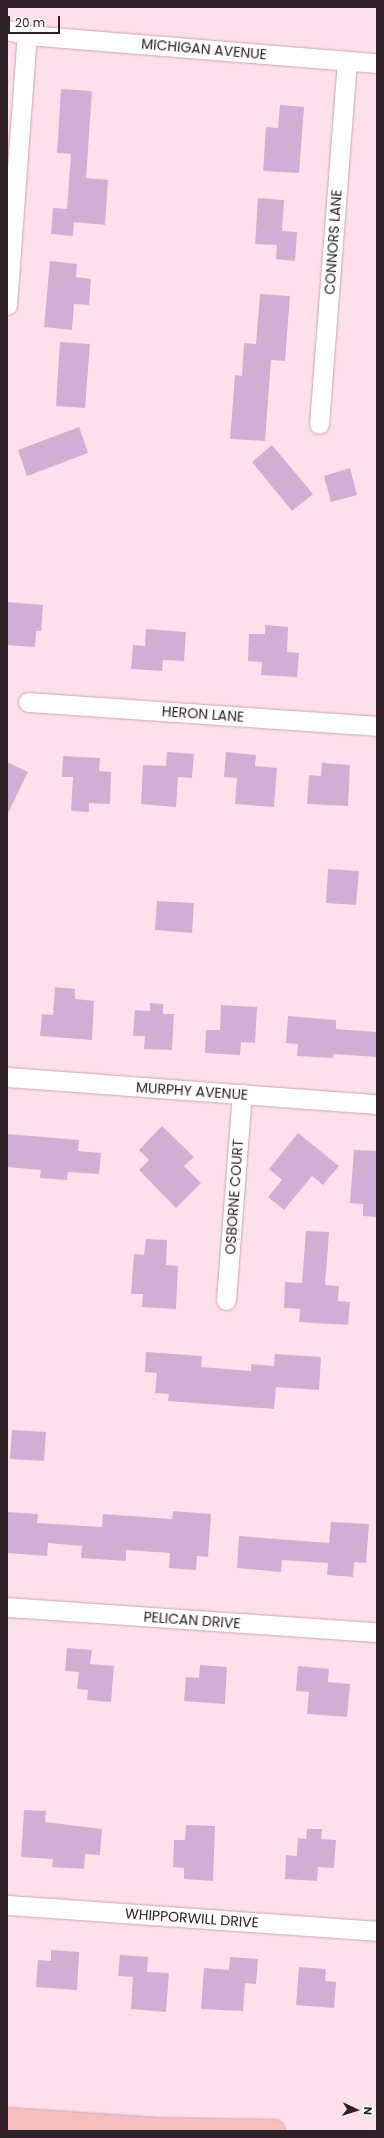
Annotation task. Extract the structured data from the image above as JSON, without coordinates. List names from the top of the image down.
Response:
{
  "streets": {
    "street": [
      "MICHIGAN AVENUE",
      "CONNORS LANE",
      "HERON LANE",
      "MURPHY AVENUE",
      "OSBORNE COURT",
      "PELICAN DRIVE",
      "WHIPPORWILL DRIVE"
    ]
  },
  "crossings": [
    ["MICHIGAN AVENUE", "CONNORS LANE"],
    ["MURPHY AVENUE", "OSBORNE COURT"]
  ],
  "scale_bar": "20 m",
  "north": "right"
}
